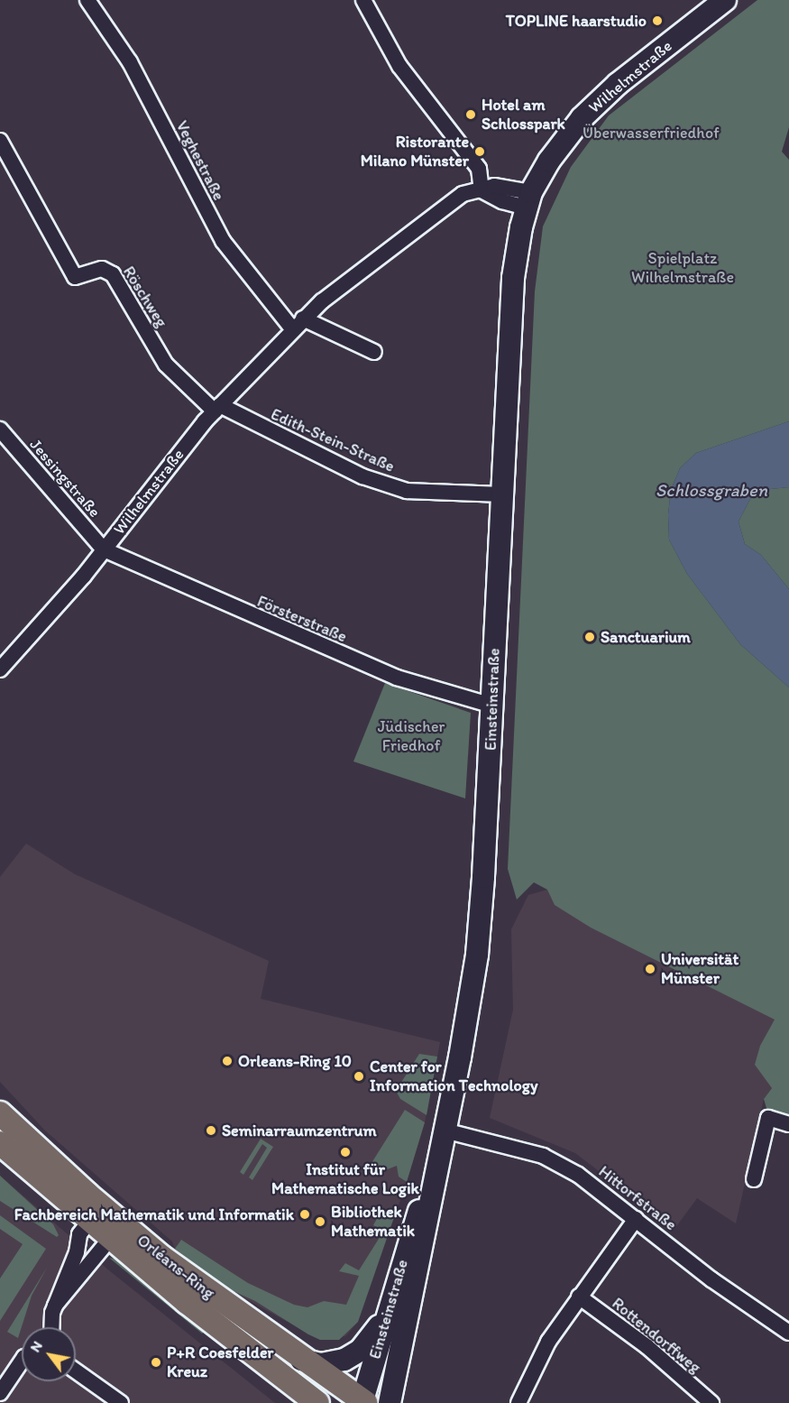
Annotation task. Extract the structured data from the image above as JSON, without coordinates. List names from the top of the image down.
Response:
{
  "streets": {
    "main road": ["Wilhelmstraße", "Einsteinstraße", "Orléans-Ring"],
    "street": [
      "Veghestraße",
      "Röschweg",
      "Edith-Stein-Straße",
      "Jessingstraße",
      "Försterstraße",
      "Hittorfstraße",
      "Rottendorffweg"
    ]
  },
  "crossings": [
    ["Wilhelmstraße", "Veghestraße"],
    ["Wilhelmstraße", "Röschweg"],
    ["Wilhelmstraße", "Edith-Stein-Straße"],
    ["Wilhelmstraße", "Jessingstraße"],
    ["Wilhelmstraße", "Försterstraße"],
    ["Wilhelmstraße", "Einsteinstraße"],
    ["Röschweg", "Edith-Stein-Straße"],
    ["Edith-Stein-Straße", "Einsteinstraße"],
    ["Jessingstraße", "Försterstraße"],
    ["Försterstraße", "Einsteinstraße"],
    ["Einsteinstraße", "Hittorfstraße"],
    ["Einsteinstraße", "Orléans-Ring"]
  ],
  "water": ["Schlossgraben"],
  "parks": ["Überwasserfriedhof", "Spielplatz Wilhelmstraße", "Jüdischer Friedhof"],
  "places": [
    "TOPLINE haarstudio",
    "Hotel am Schlosspark",
    "Ristorante Milano Münster",
    "Sanctuarium",
    "Universität Münster",
    "Orleans-Ring 10",
    "Center for Information Technology",
    "Seminarraumzentrum",
    "Institut für Mathematische Logik",
    "Fachbereich Mathematik und Informatik",
    "Bibliothek Mathematik",
    "P+R Coesfelder Kreuz"
  ],
  "north": "top left"
}
